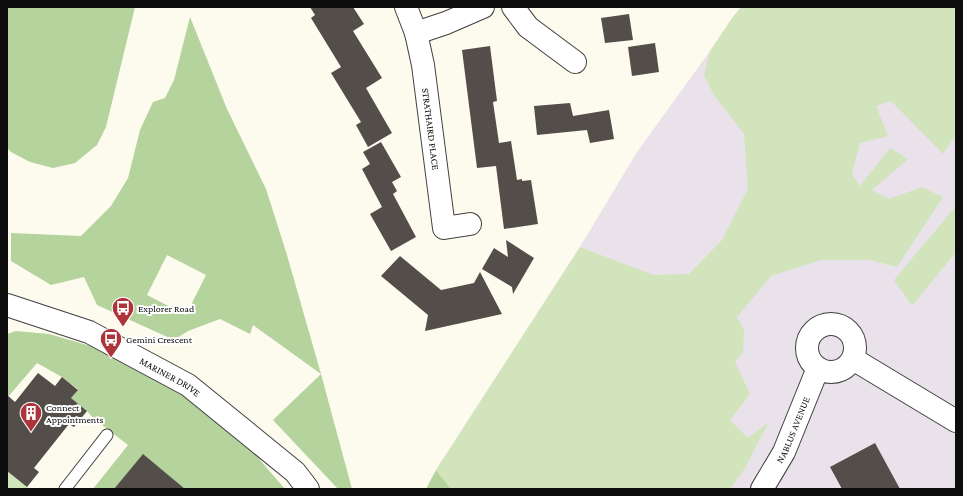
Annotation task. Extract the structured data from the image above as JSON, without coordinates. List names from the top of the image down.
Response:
{
  "streets": {
    "street": ["STRATHAIRD PLACE", "MARINER DRIVE", "NABLUS AVENUE"]
  },
  "places": {
    "bus stop": ["Explorer Road", "Gemini Crescent"],
    "building": ["Connect Appointments"]
  }
}
